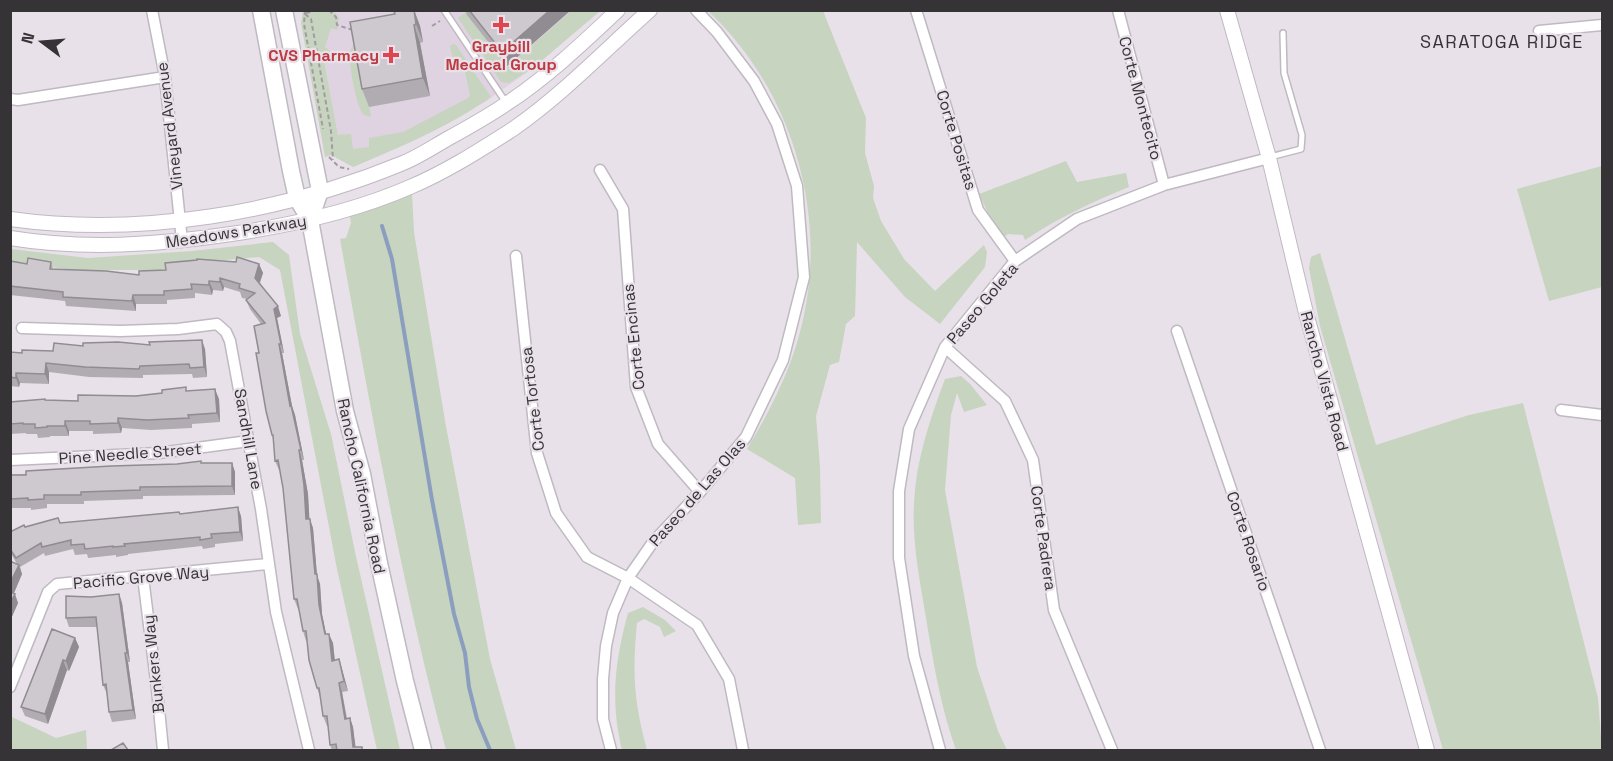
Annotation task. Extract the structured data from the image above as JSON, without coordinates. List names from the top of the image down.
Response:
{
  "streets": {
    "main road": ["Meadows Parkway", "Rancho Vista Road", "Rancho California Road"],
    "street": [
      "Corte Montecito",
      "Vineyard Avenue",
      "Corte Positas",
      "Paseo Goleta",
      "Corte Encinas",
      "Corte Tortosa",
      "Sandhill Lane",
      "Pine Needle Street",
      "Paseo de Las Olas",
      "Corte Padrera",
      "Corte Rosario",
      "Pacific Grove Way",
      "Bunkers Way"
    ]
  },
  "crossings": [
    ["Corte Montecito", "Paseo Goleta"],
    ["Vineyard Avenue", "Meadows Parkway"],
    ["Corte Positas", "Paseo Goleta"],
    ["Meadows Parkway", "Rancho California Road"],
    ["Paseo Goleta", "Rancho Vista Road"],
    ["Paseo Goleta", "Corte Padrera"],
    ["Corte Encinas", "Paseo de Las Olas"],
    ["Corte Tortosa", "Paseo de Las Olas"],
    ["Sandhill Lane", "Pine Needle Street"],
    ["Sandhill Lane", "Pacific Grove Way"],
    ["Pacific Grove Way", "Bunkers Way"]
  ],
  "districts": ["SARATOGA RIDGE"],
  "places": {
    "health": ["Graybill Medical Group", "CVS Pharmacy"]
  },
  "north": "left"
}
